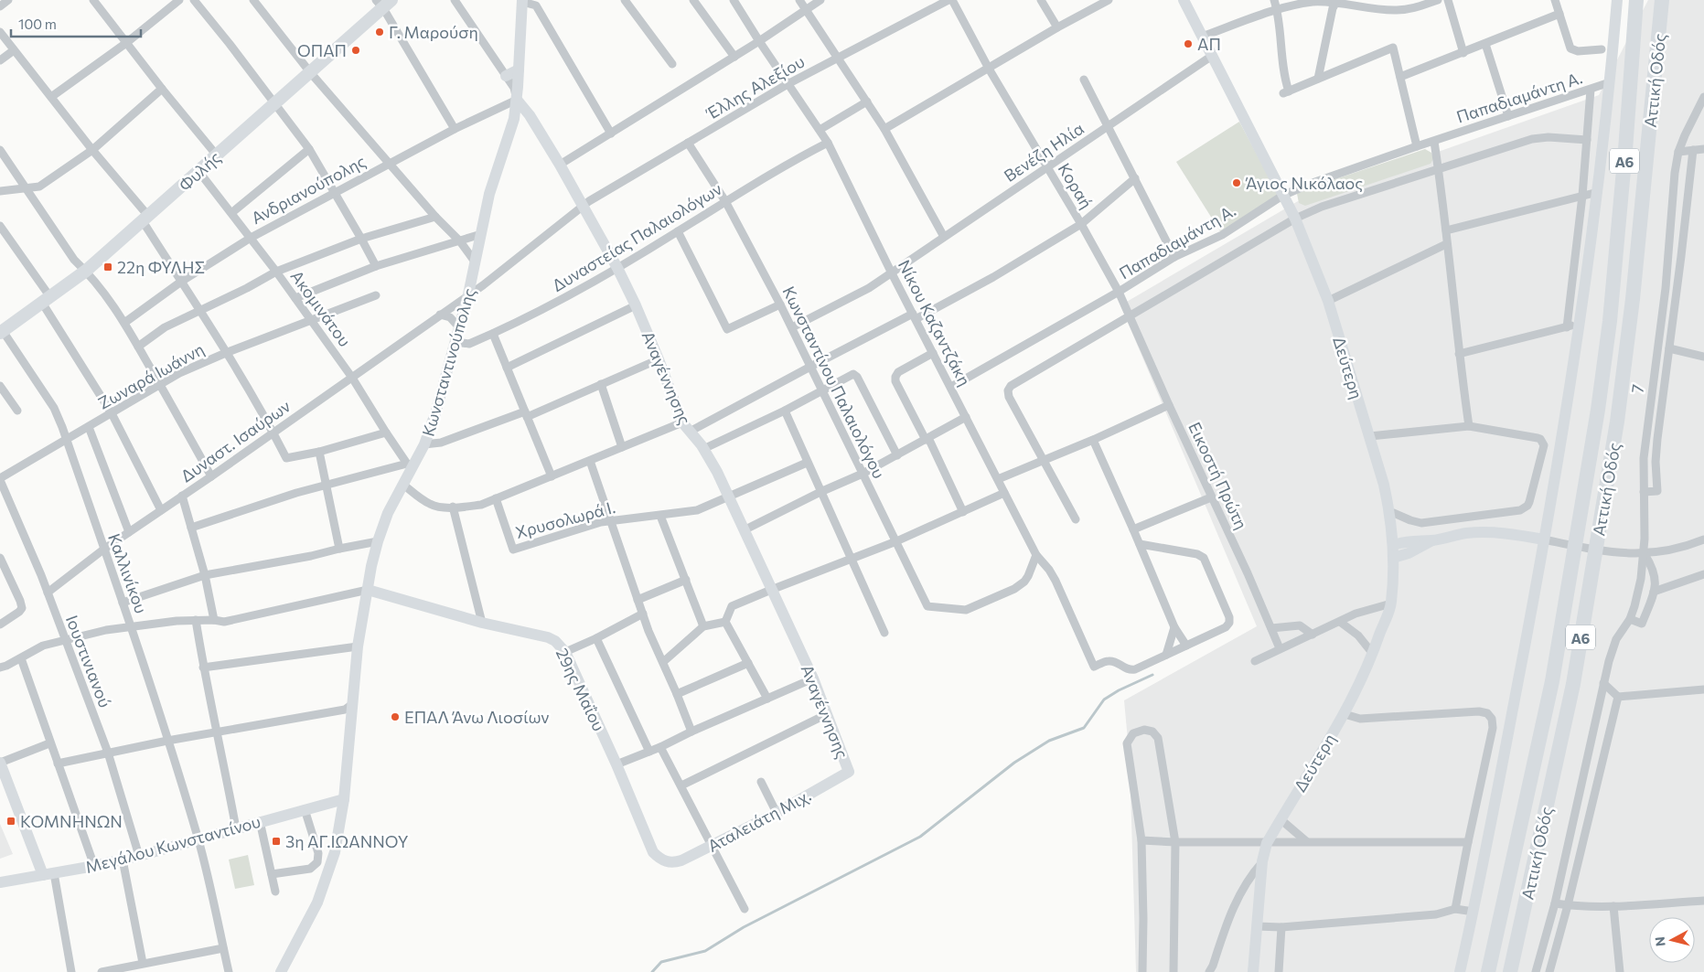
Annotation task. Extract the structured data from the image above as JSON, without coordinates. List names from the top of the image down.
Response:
{
  "streets": {
    "highway": ["Αττική Οδός", "Α6"],
    "main road": ["Φυλής"],
    "street": [
      "Έλλης Αλεξίου",
      "Παπαδιαμάντη Α.",
      "Βενέζη Ηλία",
      "Κοραή",
      "Ανδριανούπολης",
      "Δυναστείας Παλαιολόγων",
      "Ακομινάτου",
      "Νίκου Καζαντζάκη",
      "Κωνσταντινούπολης",
      "Δεύτερη",
      "Ζωναρά Ιωάννη",
      "Αναγέννησης",
      "Κωνσταντίνου Παλαιολόγου",
      "7",
      "Δυναστ. Ισαύρων",
      "Εικοστή Πρώτη",
      "Χρυσολωρά Ι.",
      "Καλλινίκου",
      "Ιουστινιανού",
      "29ης Μαΐου",
      "Αταλειάτη Μιχ.",
      "Μεγάλου Κωνσταντίνου"
    ]
  },
  "crossings": [
    ["Έλλης Αλεξίου", "Νίκου Καζαντζάκη"],
    ["Έλλης Αλεξίου", "Κωνσταντινούπολης"],
    ["Έλλης Αλεξίου", "Αναγέννησης"],
    ["Έλλης Αλεξίου", "Κωνσταντίνου Παλαιολόγου"],
    ["Έλλης Αλεξίου", "Δυναστ. Ισαύρων"],
    ["Παπαδιαμάντη Α.", "Κοραή"],
    ["Παπαδιαμάντη Α.", "Νίκου Καζαντζάκη"],
    ["Παπαδιαμάντη Α.", "Δεύτερη"],
    ["Βενέζη Ηλία", "Κοραή"],
    ["Βενέζη Ηλία", "Νίκου Καζαντζάκη"],
    ["Βενέζη Ηλία", "Δεύτερη"],
    ["Βενέζη Ηλία", "Κωνσταντίνου Παλαιολόγου"],
    ["Φυλής", "Ακομινάτου"],
    ["Φυλής", "Καλλινίκου"],
    ["Κοραή", "Εικοστή Πρώτη"],
    ["Ανδριανούπολης", "Ακομινάτου"],
    ["Ανδριανούπολης", "Κωνσταντινούπολης"],
    ["Ανδριανούπολης", "Αναγέννησης"],
    ["Δυναστείας Παλαιολόγων", "Νίκου Καζαντζάκη"],
    ["Δυναστείας Παλαιολόγων", "Κωνσταντινούπολης"],
    ["Δυναστείας Παλαιολόγων", "Αναγέννησης"],
    ["Δυναστείας Παλαιολόγων", "Κωνσταντίνου Παλαιολόγου"],
    ["Ακομινάτου", "Κωνσταντινούπολης"],
    ["Ακομινάτου", "Ζωναρά Ιωάννη"],
    ["Ακομινάτου", "Δυναστ. Ισαύρων"],
    ["Νίκου Καζαντζάκη", "Κωνσταντίνου Παλαιολόγου"],
    ["Κωνσταντινούπολης", "Αναγέννησης"],
    ["Κωνσταντινούπολης", "Δυναστ. Ισαύρων"],
    ["Κωνσταντινούπολης", "29ης Μαΐου"],
    ["Κωνσταντινούπολης", "Μεγάλου Κωνσταντίνου"],
    ["Ζωναρά Ιωάννη", "Καλλινίκου"],
    ["Ζωναρά Ιωάννη", "Ιουστινιανού"],
    ["Αναγέννησης", "Χρυσολωρά Ι."],
    ["Αναγέννησης", "Αταλειάτη Μιχ."],
    ["Δυναστ. Ισαύρων", "Καλλινίκου"],
    ["Δυναστ. Ισαύρων", "Ιουστινιανού"],
    ["Καλλινίκου", "Μεγάλου Κωνσταντίνου"],
    ["Ιουστινιανού", "Μεγάλου Κωνσταντίνου"],
    ["29ης Μαΐου", "Αταλειάτη Μιχ."]
  ],
  "places": {
    "other": [
      "Γ. Μαρούση",
      "ΑΠ",
      "ΟΠΑΠ",
      "Άγιος Νικόλαος",
      "ΕΠΑΛ Άνω Λιοσίων"
    ],
    "transit": ["22η ΦΥΛΗΣ", "ΚΟΜΝΗΝΩΝ", "3η ΑΓ.ΙΩΑΝΝΟΥ"]
  },
  "scale_bar": "100 m",
  "north": "left"
}
